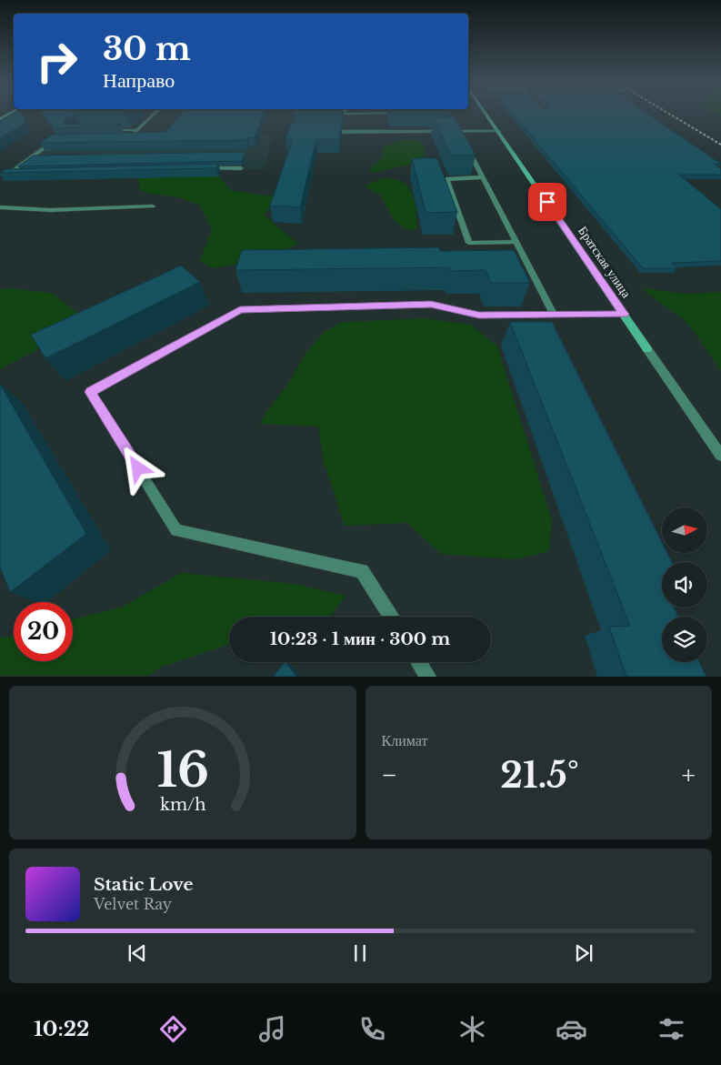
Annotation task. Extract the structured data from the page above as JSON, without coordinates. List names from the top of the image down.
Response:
{
  "streets": {
    "street": ["Братская улица"]
  },
  "north": "right",
  "page": {
    "turn": ["30 m", "Направо"],
    "limit": "20",
    "trip": "10:23 · 1 мин · 300 m",
    "tile": "Климат",
    "heat": ["−", "21.5°", "+"],
    "song": ["Static Love", "Velvet Ray"],
    "tabs": "10:22",
    "gauge": ["16", "km/h"]
  }
}
